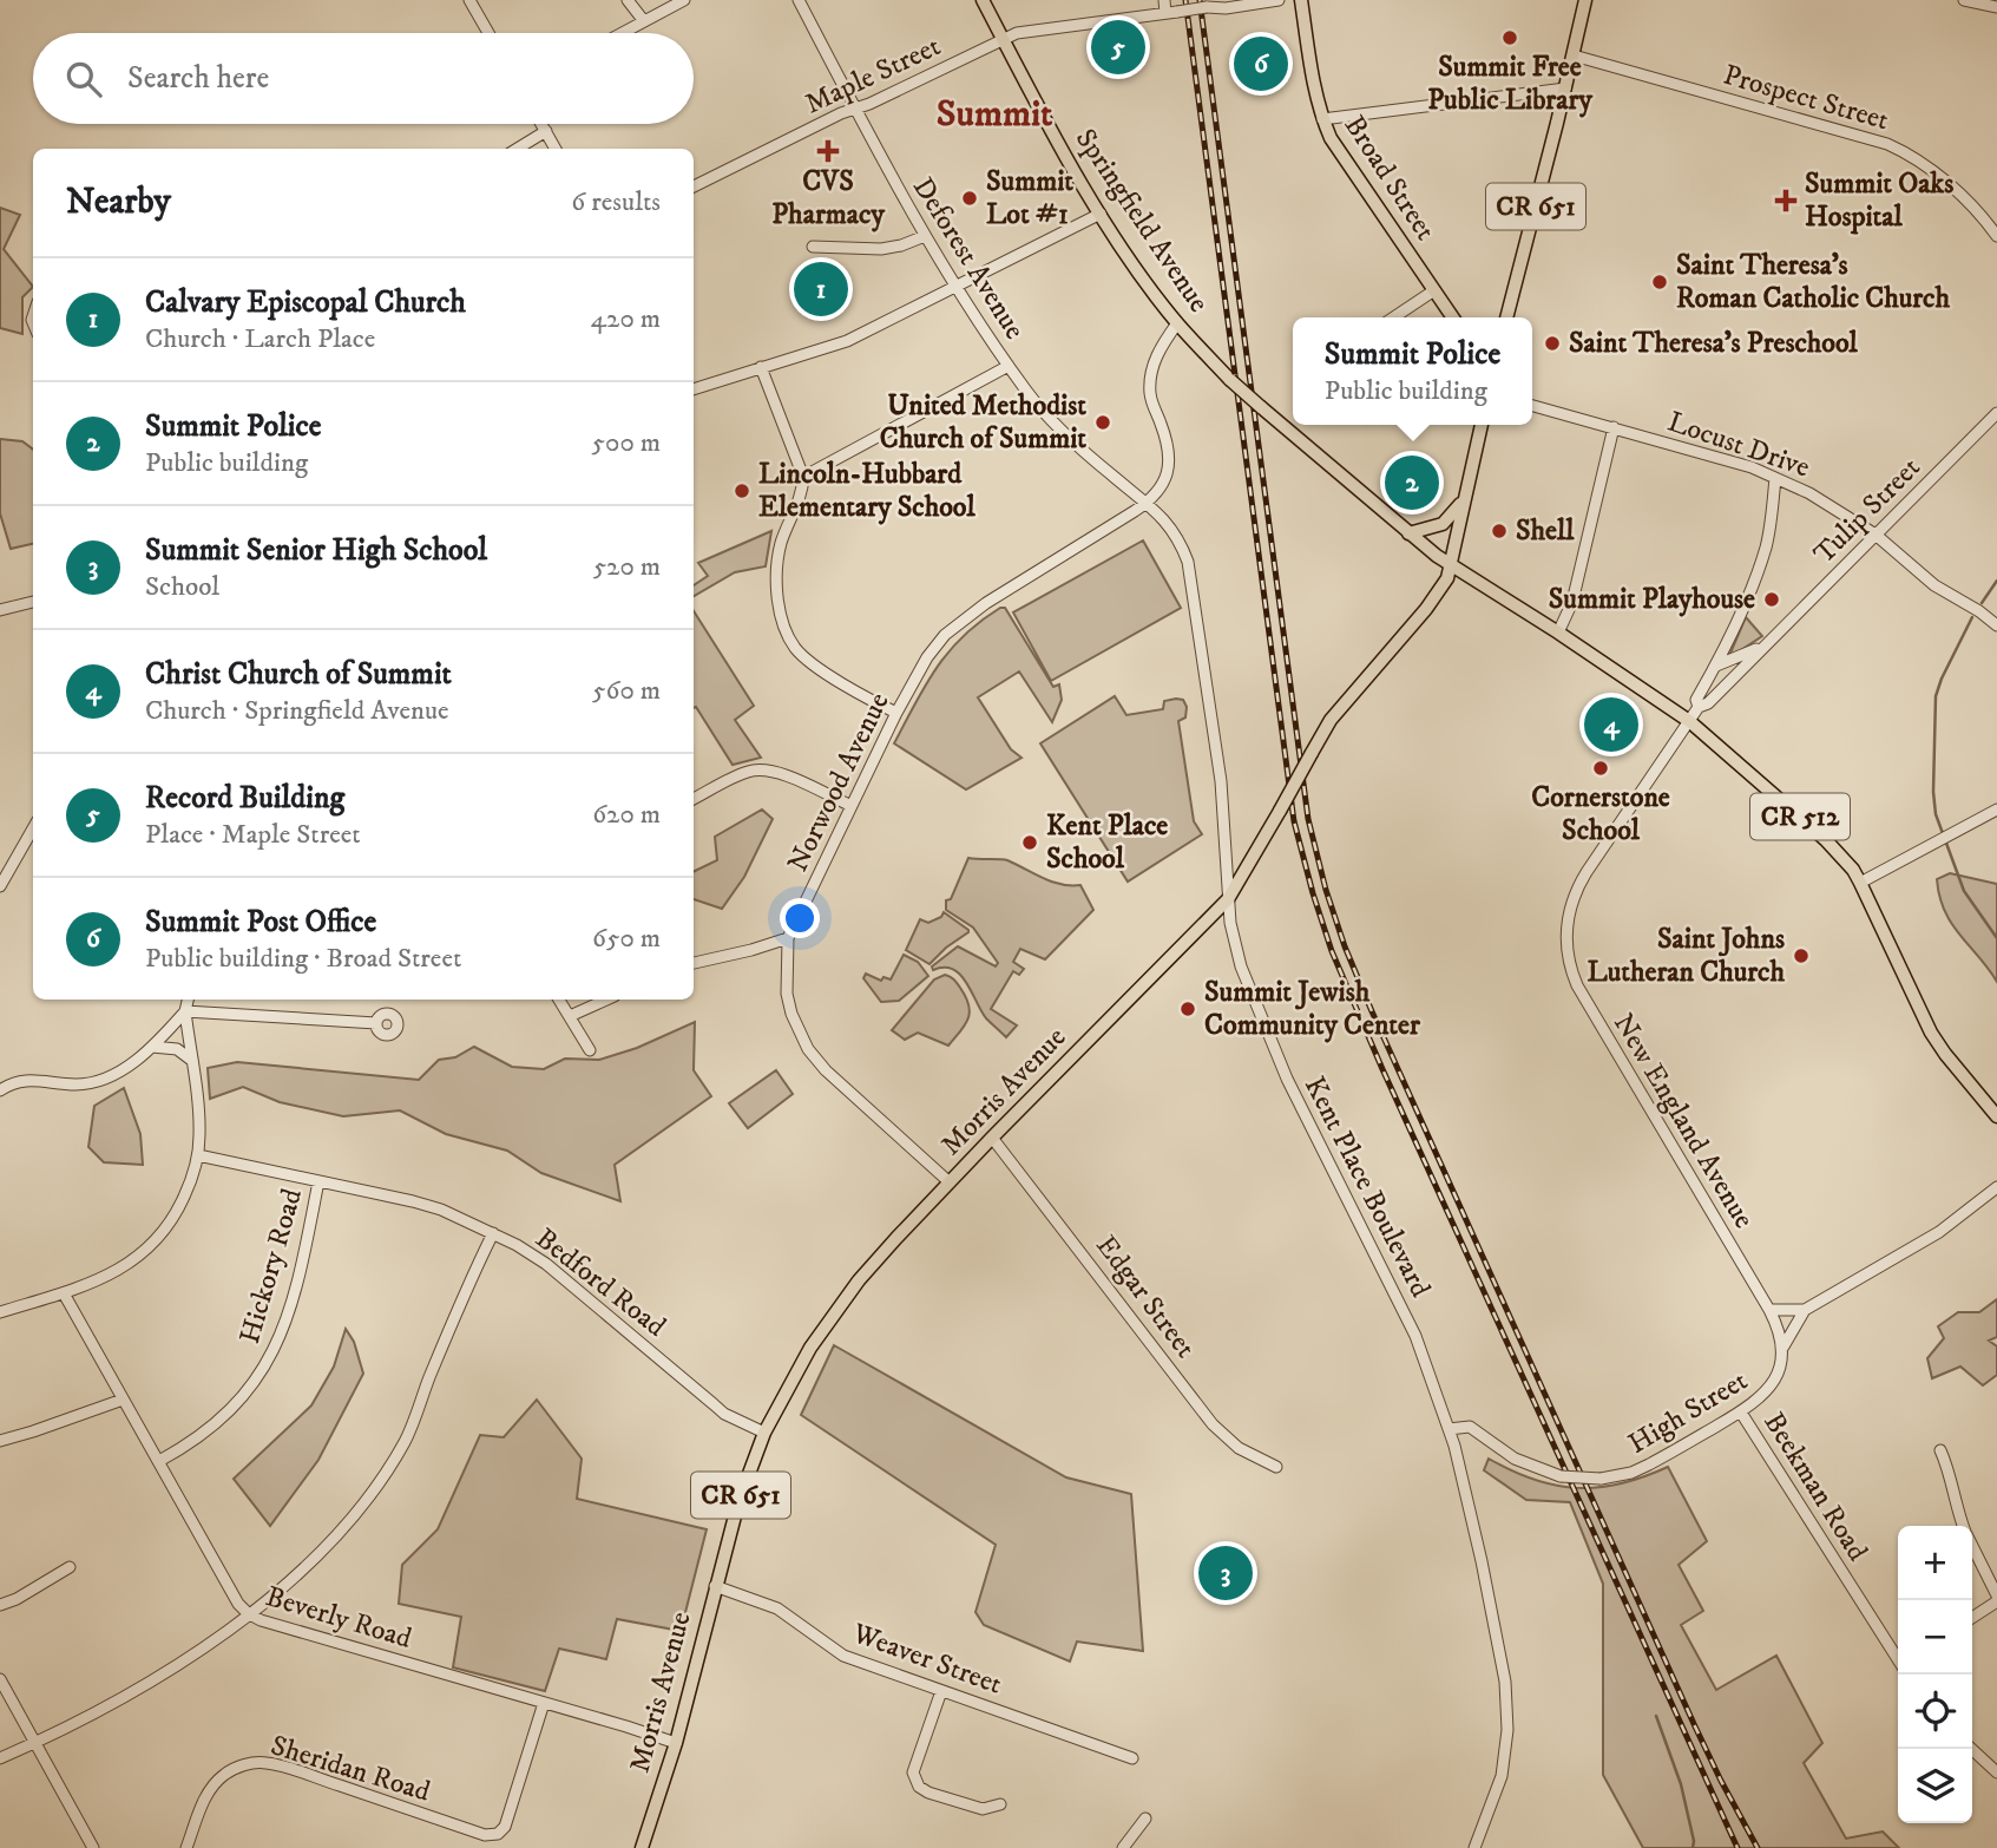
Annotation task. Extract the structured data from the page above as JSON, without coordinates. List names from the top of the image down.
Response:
{
  "streets": {
    "main road": [
      "Broad Street",
      "CR 651",
      "Springfield Avenue",
      "CR 512",
      "Morris Avenue"
    ],
    "street": [
      "Maple Street",
      "Prospect Street",
      "Deforest Avenue",
      "Locust Drive",
      "Tulip Street",
      "Norwood Avenue",
      "New England Avenue",
      "Kent Place Boulevard",
      "Hickory Road",
      "Bedford Road",
      "Edgar Street",
      "High Street",
      "Beekman Road",
      "Beverly Road",
      "Weaver Street",
      "Sheridan Road"
    ]
  },
  "crossings": [
    ["Maple Street", "Springfield Avenue"],
    ["Maple Street", "Deforest Avenue"],
    ["Prospect Street", "CR 651"],
    ["Springfield Avenue", "Tulip Street"],
    ["Springfield Avenue", "Morris Avenue"],
    ["Springfield Avenue", "New England Avenue"],
    ["Deforest Avenue", "Norwood Avenue"],
    ["Deforest Avenue", "Kent Place Boulevard"],
    ["Locust Drive", "Tulip Street"],
    ["Tulip Street", "New England Avenue"],
    ["Norwood Avenue", "Morris Avenue"],
    ["Norwood Avenue", "Kent Place Boulevard"],
    ["Morris Avenue", "Kent Place Boulevard"],
    ["Morris Avenue", "Bedford Road"],
    ["Morris Avenue", "Edgar Street"],
    ["Morris Avenue", "Beverly Road"],
    ["Morris Avenue", "Weaver Street"],
    ["New England Avenue", "High Street"],
    ["Kent Place Boulevard", "High Street"],
    ["Hickory Road", "Bedford Road"],
    ["Hickory Road", "Beverly Road"],
    ["High Street", "Beekman Road"],
    ["Beverly Road", "Sheridan Road"]
  ],
  "districts": ["Summit"],
  "places": {
    "other": [
      "Summit Free Public Library",
      "Summit Lot #1",
      "Saint Theresa's Roman Catholic Church",
      "Saint Theresa's Preschool",
      "United Methodist Church of Summit",
      "Lincoln-Hubbard Elementary School",
      "Shell",
      "Summit Playhouse",
      "Cornerstone School",
      "Kent Place School",
      "Saint Johns Lutheran Church",
      "Summit Jewish Community Center"
    ],
    "health": ["CVS Pharmacy", "Summit Oaks Hospital"]
  },
  "page": {
    "pins": [
      "5",
      "6",
      "1",
      "2",
      "4",
      "3"
    ],
    "search": "Search here",
    "heading": ["Nearby", "6 results"],
    "list": [
      {
        "mark": "1",
        "name": "Calvary Episcopal Church",
        "note": "Church · Larch Place",
        "value": "420 m"
      },
      {
        "mark": "2",
        "name": "Summit Police",
        "note": "Public building",
        "value": "500 m"
      },
      {
        "mark": "3",
        "name": "Summit Senior High School",
        "note": "School",
        "value": "520 m"
      },
      {
        "mark": "4",
        "name": "Christ Church of Summit",
        "note": "Church · Springfield Avenue",
        "value": "560 m"
      },
      {
        "mark": "5",
        "name": "Record Building",
        "note": "Place · Maple Street",
        "value": "620 m"
      },
      {
        "mark": "6",
        "name": "Summit Post Office",
        "note": "Public building · Broad Street",
        "value": "650 m"
      }
    ],
    "popup": ["Summit Police", "Public building"],
    "map_buttons": ["+", "−"]
  }
}
